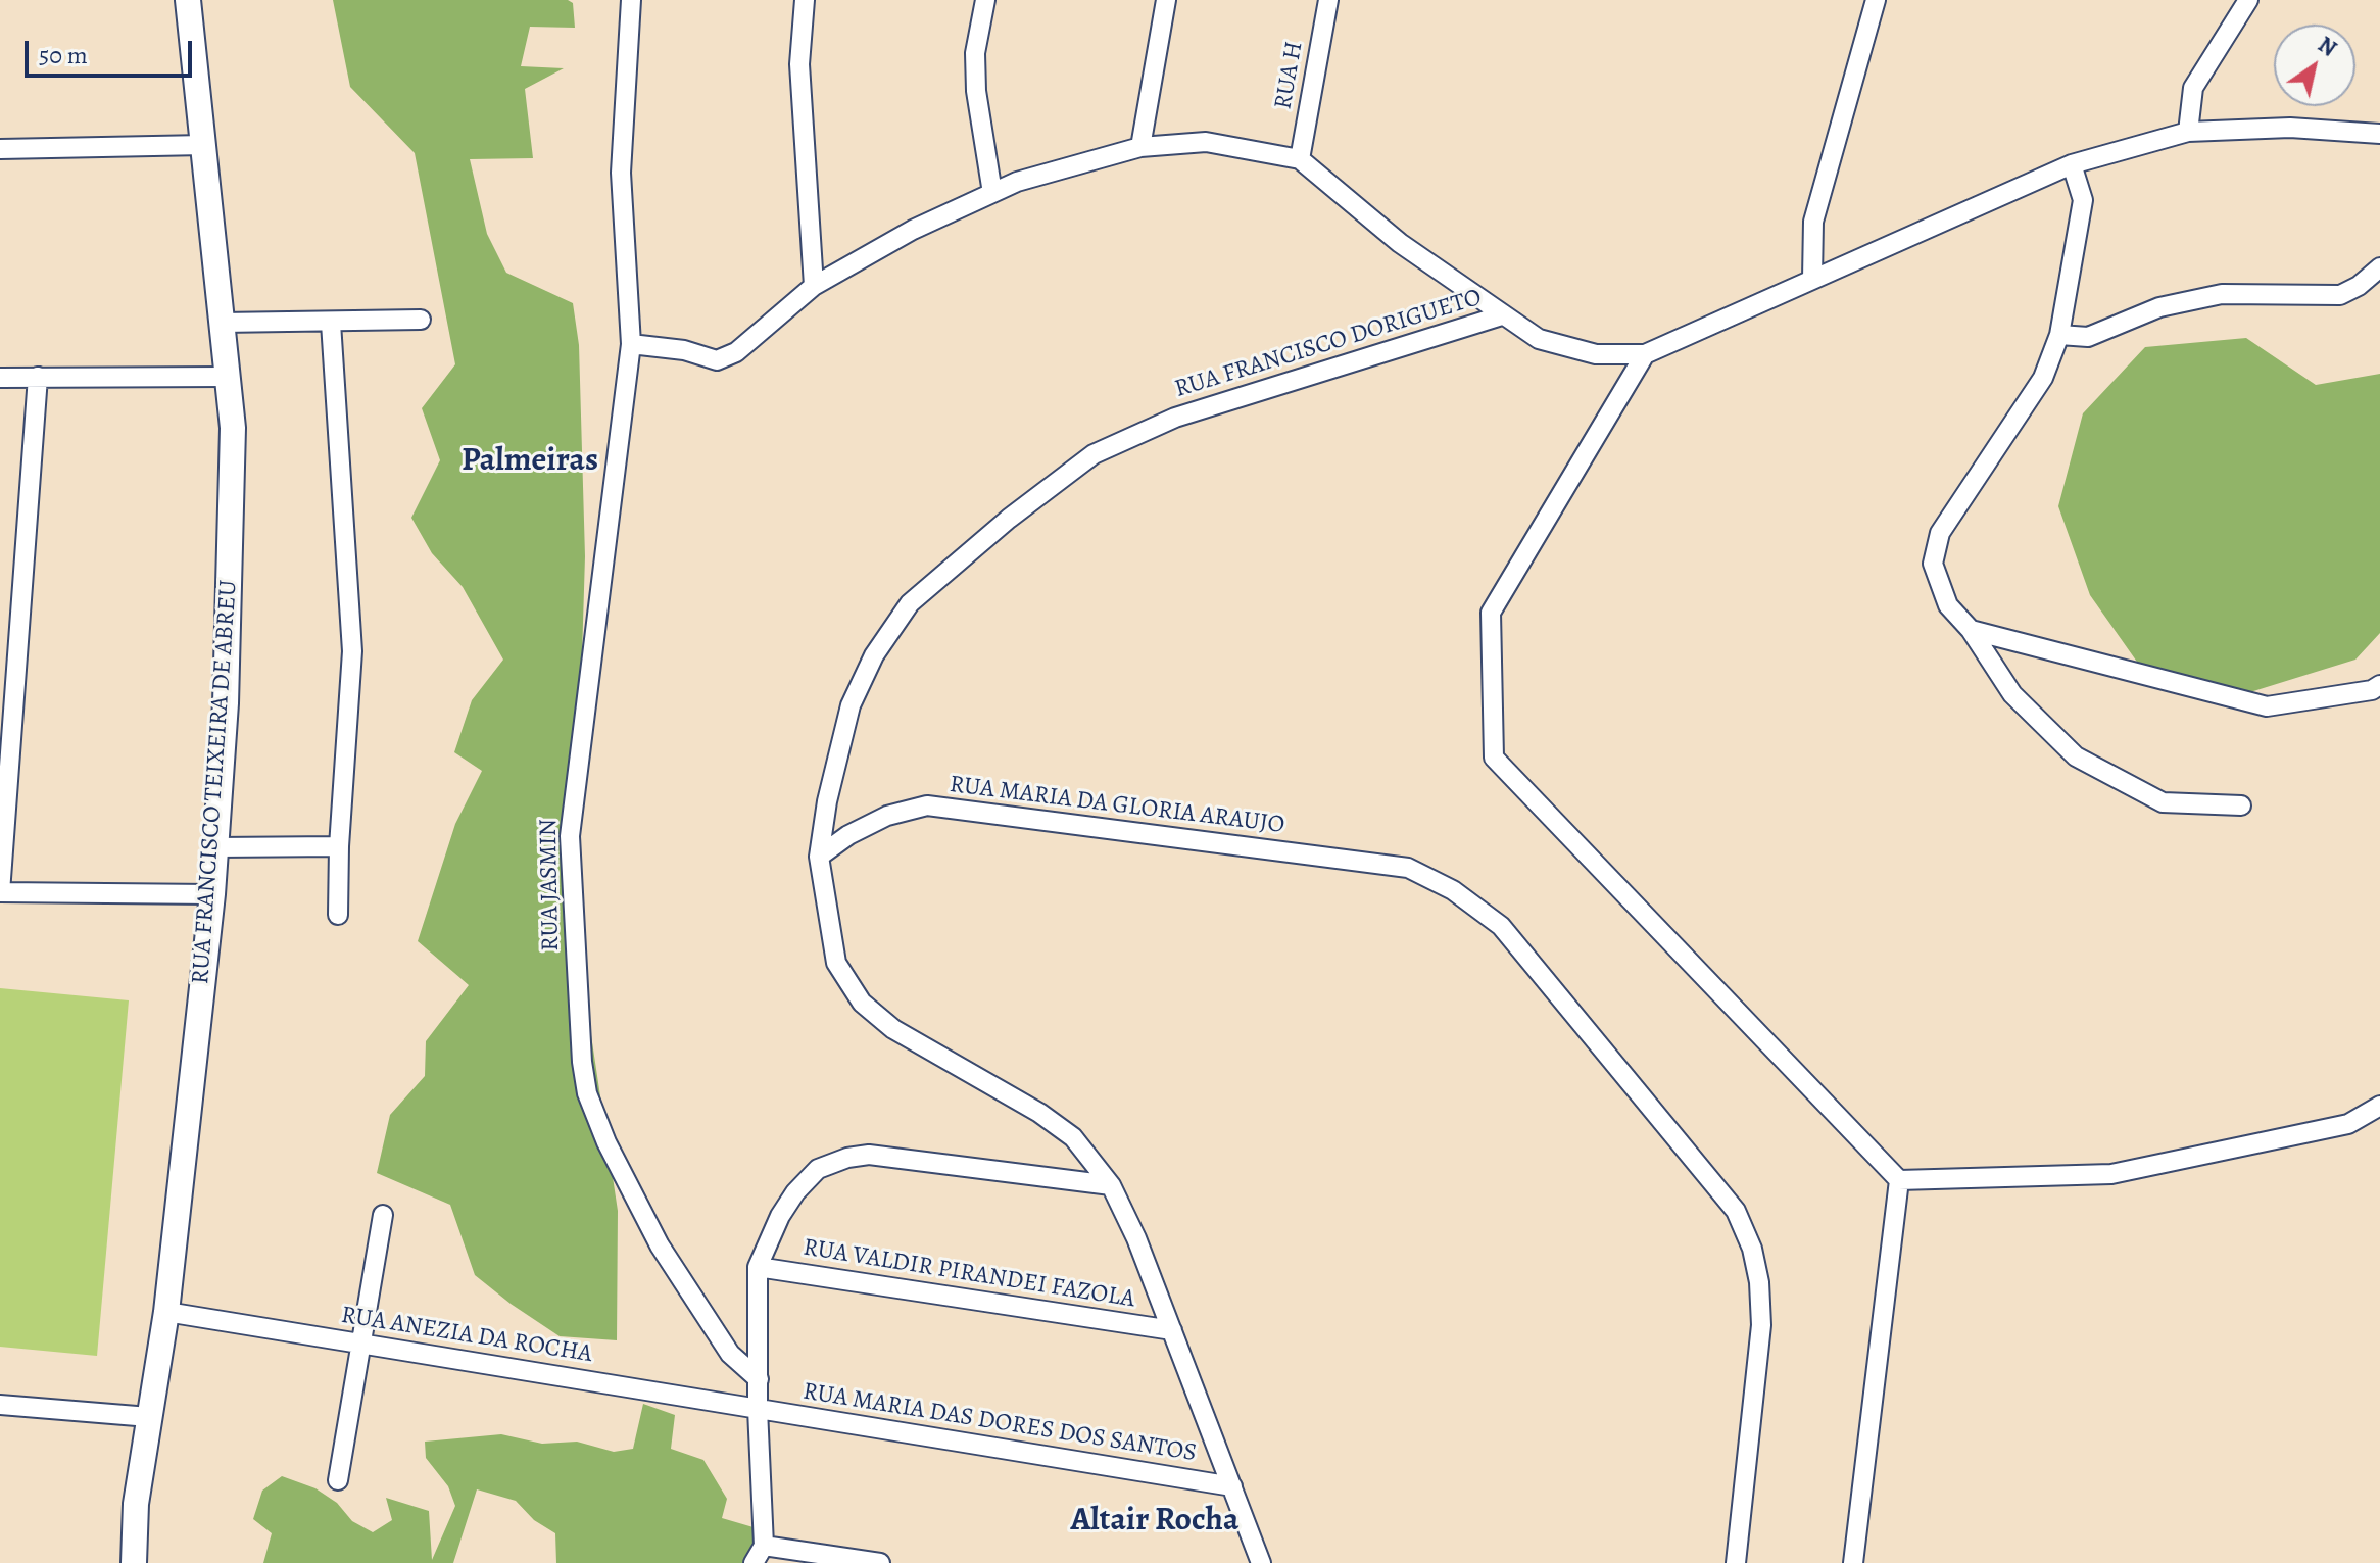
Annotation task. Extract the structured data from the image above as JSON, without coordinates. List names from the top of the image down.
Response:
{
  "streets": {
    "street": [
      "RUA H",
      "RUA FRANCISCO DORIGUETO",
      "RUA FRANCISCO TEIXEIRA DE ABREU",
      "RUA MARIA DA GLORIA ARAUJO",
      "RUA JASMIN",
      "RUA VALDIR PIRANDEI FAZOLA",
      "RUA ANEZIA DA ROCHA",
      "RUA MARIA DAS DORES DOS SANTOS"
    ]
  },
  "crossings": [
    ["RUA FRANCISCO DORIGUETO", "RUA MARIA DA GLORIA ARAUJO"],
    ["RUA FRANCISCO TEIXEIRA DE ABREU", "RUA ANEZIA DA ROCHA"],
    ["RUA ANEZIA DA ROCHA", "RUA MARIA DAS DORES DOS SANTOS"]
  ],
  "districts": ["Palmeiras", "Altair Rocha"],
  "scale_bar": "50 m",
  "north": "top right"
}
